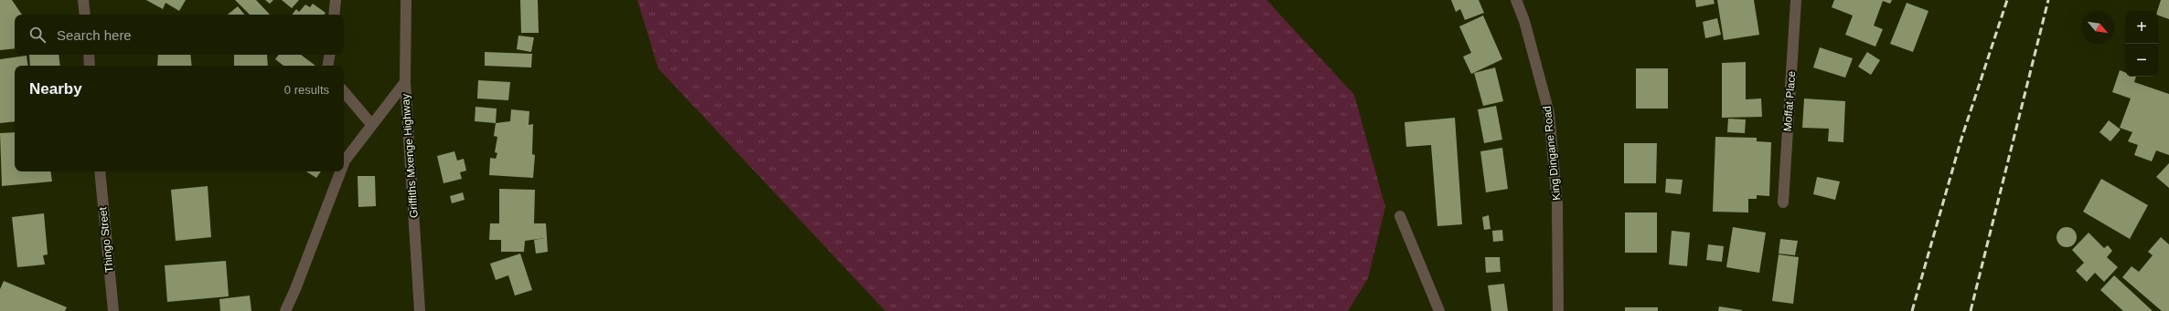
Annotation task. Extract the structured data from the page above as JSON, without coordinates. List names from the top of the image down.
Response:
{
  "streets": {
    "street": [
      "Moffat Place",
      "King Dingane Road",
      "Griffiths Mxenge Highway",
      "Thingo Street"
    ]
  },
  "north": "bottom right",
  "page": {
    "map_buttons": ["+", "−"],
    "search": "Search here",
    "heading": ["Nearby", "0 results"]
  }
}
